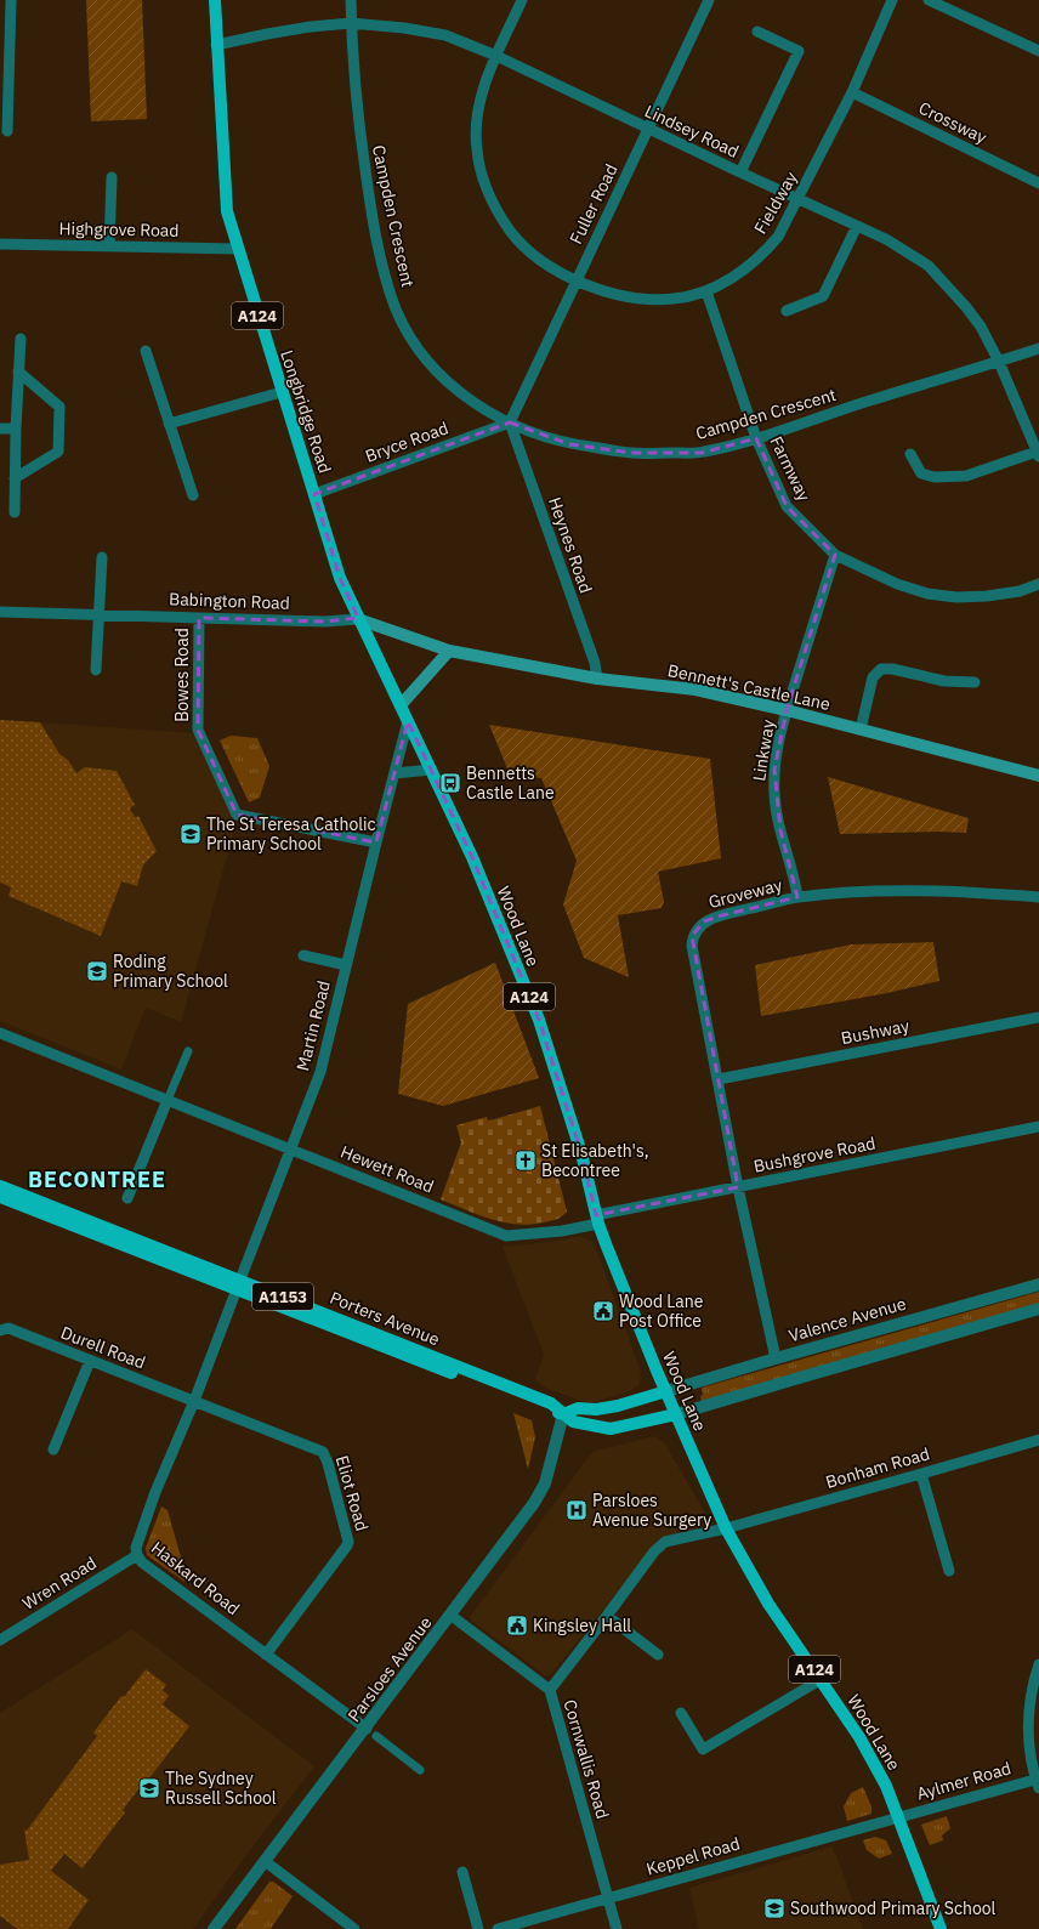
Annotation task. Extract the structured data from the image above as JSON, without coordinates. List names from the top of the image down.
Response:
{
  "streets": {
    "main road": [
      "A124",
      "Longbridge Road",
      "Bennett's Castle Lane",
      "Wood Lane",
      "A1153",
      "Porters Avenue"
    ],
    "street": [
      "Crossway",
      "Lindsey Road",
      "Fieldway",
      "Fuller Road",
      "Campden Crescent",
      "Highgrove Road",
      "Bryce Road",
      "Farmway",
      "Heynes Road",
      "Babington Road",
      "Bowes Road",
      "Linkway",
      "Groveway",
      "Martin Road",
      "Bushway",
      "Bushgrove Road",
      "Hewett Road",
      "Valence Avenue",
      "Durell Road",
      "Bonham Road",
      "Eliot Road",
      "Haskard Road",
      "Wren Road",
      "Parsloes Avenue",
      "Cornwallis Road",
      "Aylmer Road",
      "Keppel Road"
    ]
  },
  "crossings": [
    ["Crossway", "Fieldway"],
    ["Lindsey Road", "Fieldway"],
    ["Lindsey Road", "Fuller Road"],
    ["Lindsey Road", "Campden Crescent"],
    ["Lindsey Road", "Longbridge Road"],
    ["Fieldway", "Fuller Road"],
    ["Fieldway", "Farmway"],
    ["Fuller Road", "Campden Crescent"],
    ["Fuller Road", "Bryce Road"],
    ["Fuller Road", "Heynes Road"],
    ["Campden Crescent", "Bryce Road"],
    ["Campden Crescent", "Farmway"],
    ["Campden Crescent", "Heynes Road"],
    ["Highgrove Road", "Longbridge Road"],
    ["Longbridge Road", "Bryce Road"],
    ["Longbridge Road", "Babington Road"],
    ["Longbridge Road", "Bennett's Castle Lane"],
    ["Longbridge Road", "Wood Lane"],
    ["Bryce Road", "Heynes Road"],
    ["Farmway", "Linkway"],
    ["Heynes Road", "Bennett's Castle Lane"],
    ["Babington Road", "Bowes Road"],
    ["Babington Road", "Bennett's Castle Lane"],
    ["Bowes Road", "Martin Road"],
    ["Bennett's Castle Lane", "Linkway"],
    ["Linkway", "Groveway"],
    ["Groveway", "Bushway"],
    ["Groveway", "Bushgrove Road"],
    ["Groveway", "Valence Avenue"],
    ["Wood Lane", "Martin Road"],
    ["Wood Lane", "Bushgrove Road"],
    ["Wood Lane", "Hewett Road"],
    ["Wood Lane", "Porters Avenue"],
    ["Wood Lane", "Valence Avenue"],
    ["Wood Lane", "Bonham Road"],
    ["Wood Lane", "Aylmer Road"],
    ["Wood Lane", "Keppel Road"],
    ["Martin Road", "Hewett Road"],
    ["Martin Road", "Porters Avenue"],
    ["Martin Road", "Haskard Road"],
    ["Bushgrove Road", "Hewett Road"],
    ["Porters Avenue", "Haskard Road"],
    ["Porters Avenue", "Parsloes Avenue"],
    ["Durell Road", "Eliot Road"],
    ["Durell Road", "Haskard Road"],
    ["Bonham Road", "Cornwallis Road"],
    ["Eliot Road", "Haskard Road"],
    ["Haskard Road", "Wren Road"],
    ["Haskard Road", "Parsloes Avenue"],
    ["Parsloes Avenue", "Cornwallis Road"],
    ["Cornwallis Road", "Keppel Road"],
    ["Aylmer Road", "Keppel Road"]
  ],
  "districts": ["BECONTREE"],
  "places": {
    "bus stop": ["Bennetts Castle Lane"],
    "school or university": [
      "The St Teresa Catholic Primary School",
      "Roding Primary School",
      "The Sydney Russell School",
      "Southwood Primary School"
    ],
    "church": ["St Elisabeth's, Becontree"],
    "public building": ["Wood Lane Post Office", "Kingsley Hall"],
    "hospital": ["Parsloes Avenue Surgery"]
  }
}
